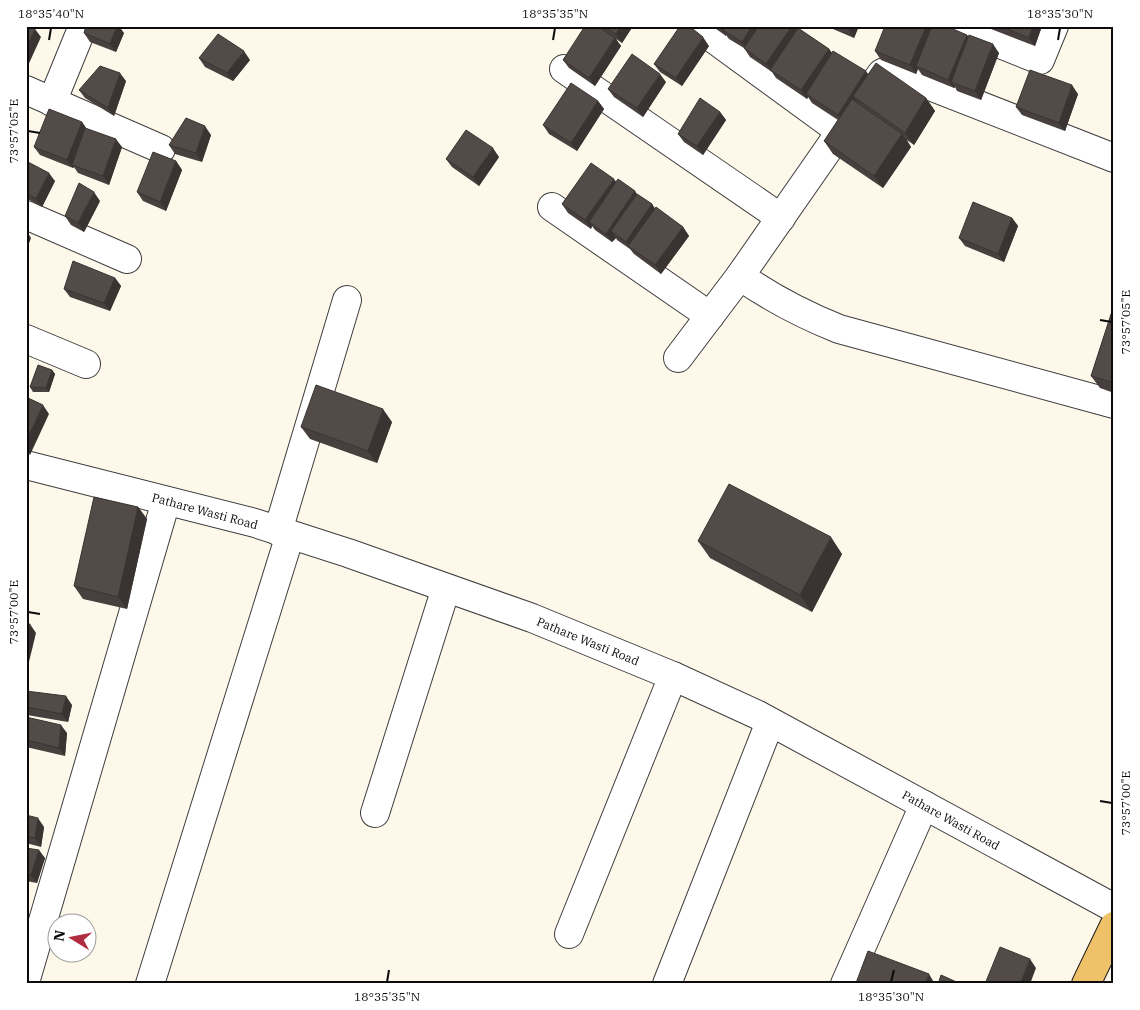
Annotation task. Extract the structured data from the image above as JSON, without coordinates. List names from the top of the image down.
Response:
{
  "streets": {
    "street": ["Pathare Wasti Road"]
  },
  "north": "left",
  "coordinates": [
    "18°35'40\"N",
    "18°35'35\"N",
    "18°35'30\"N",
    "73°57'05\"E",
    "73°57'00\"E"
  ]
}
